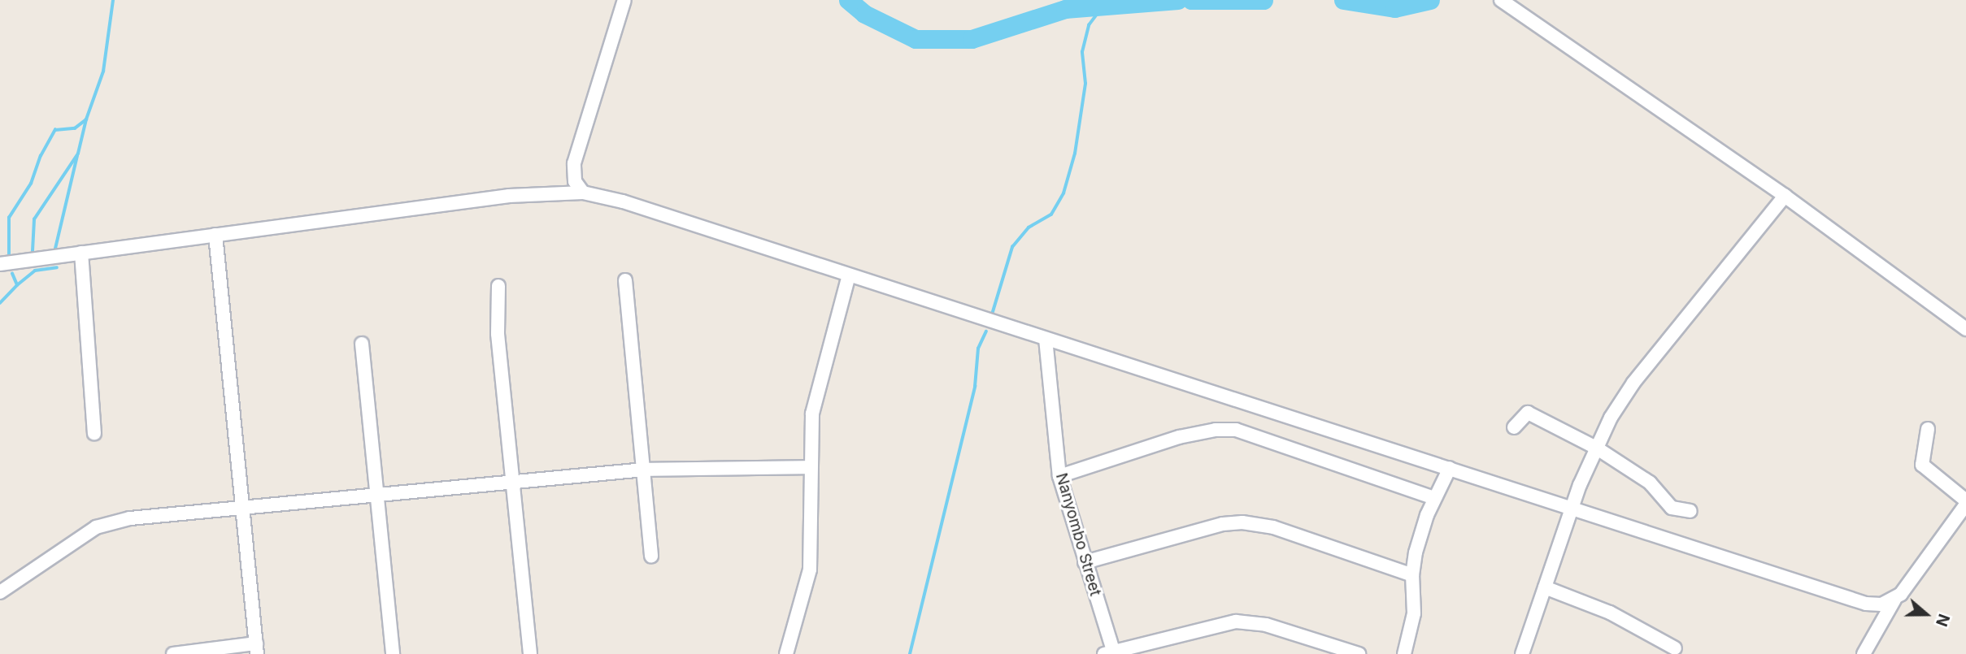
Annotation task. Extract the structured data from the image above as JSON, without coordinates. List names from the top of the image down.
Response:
{
  "streets": {
    "street": ["Nanyombo Street"]
  },
  "north": "right"
}
